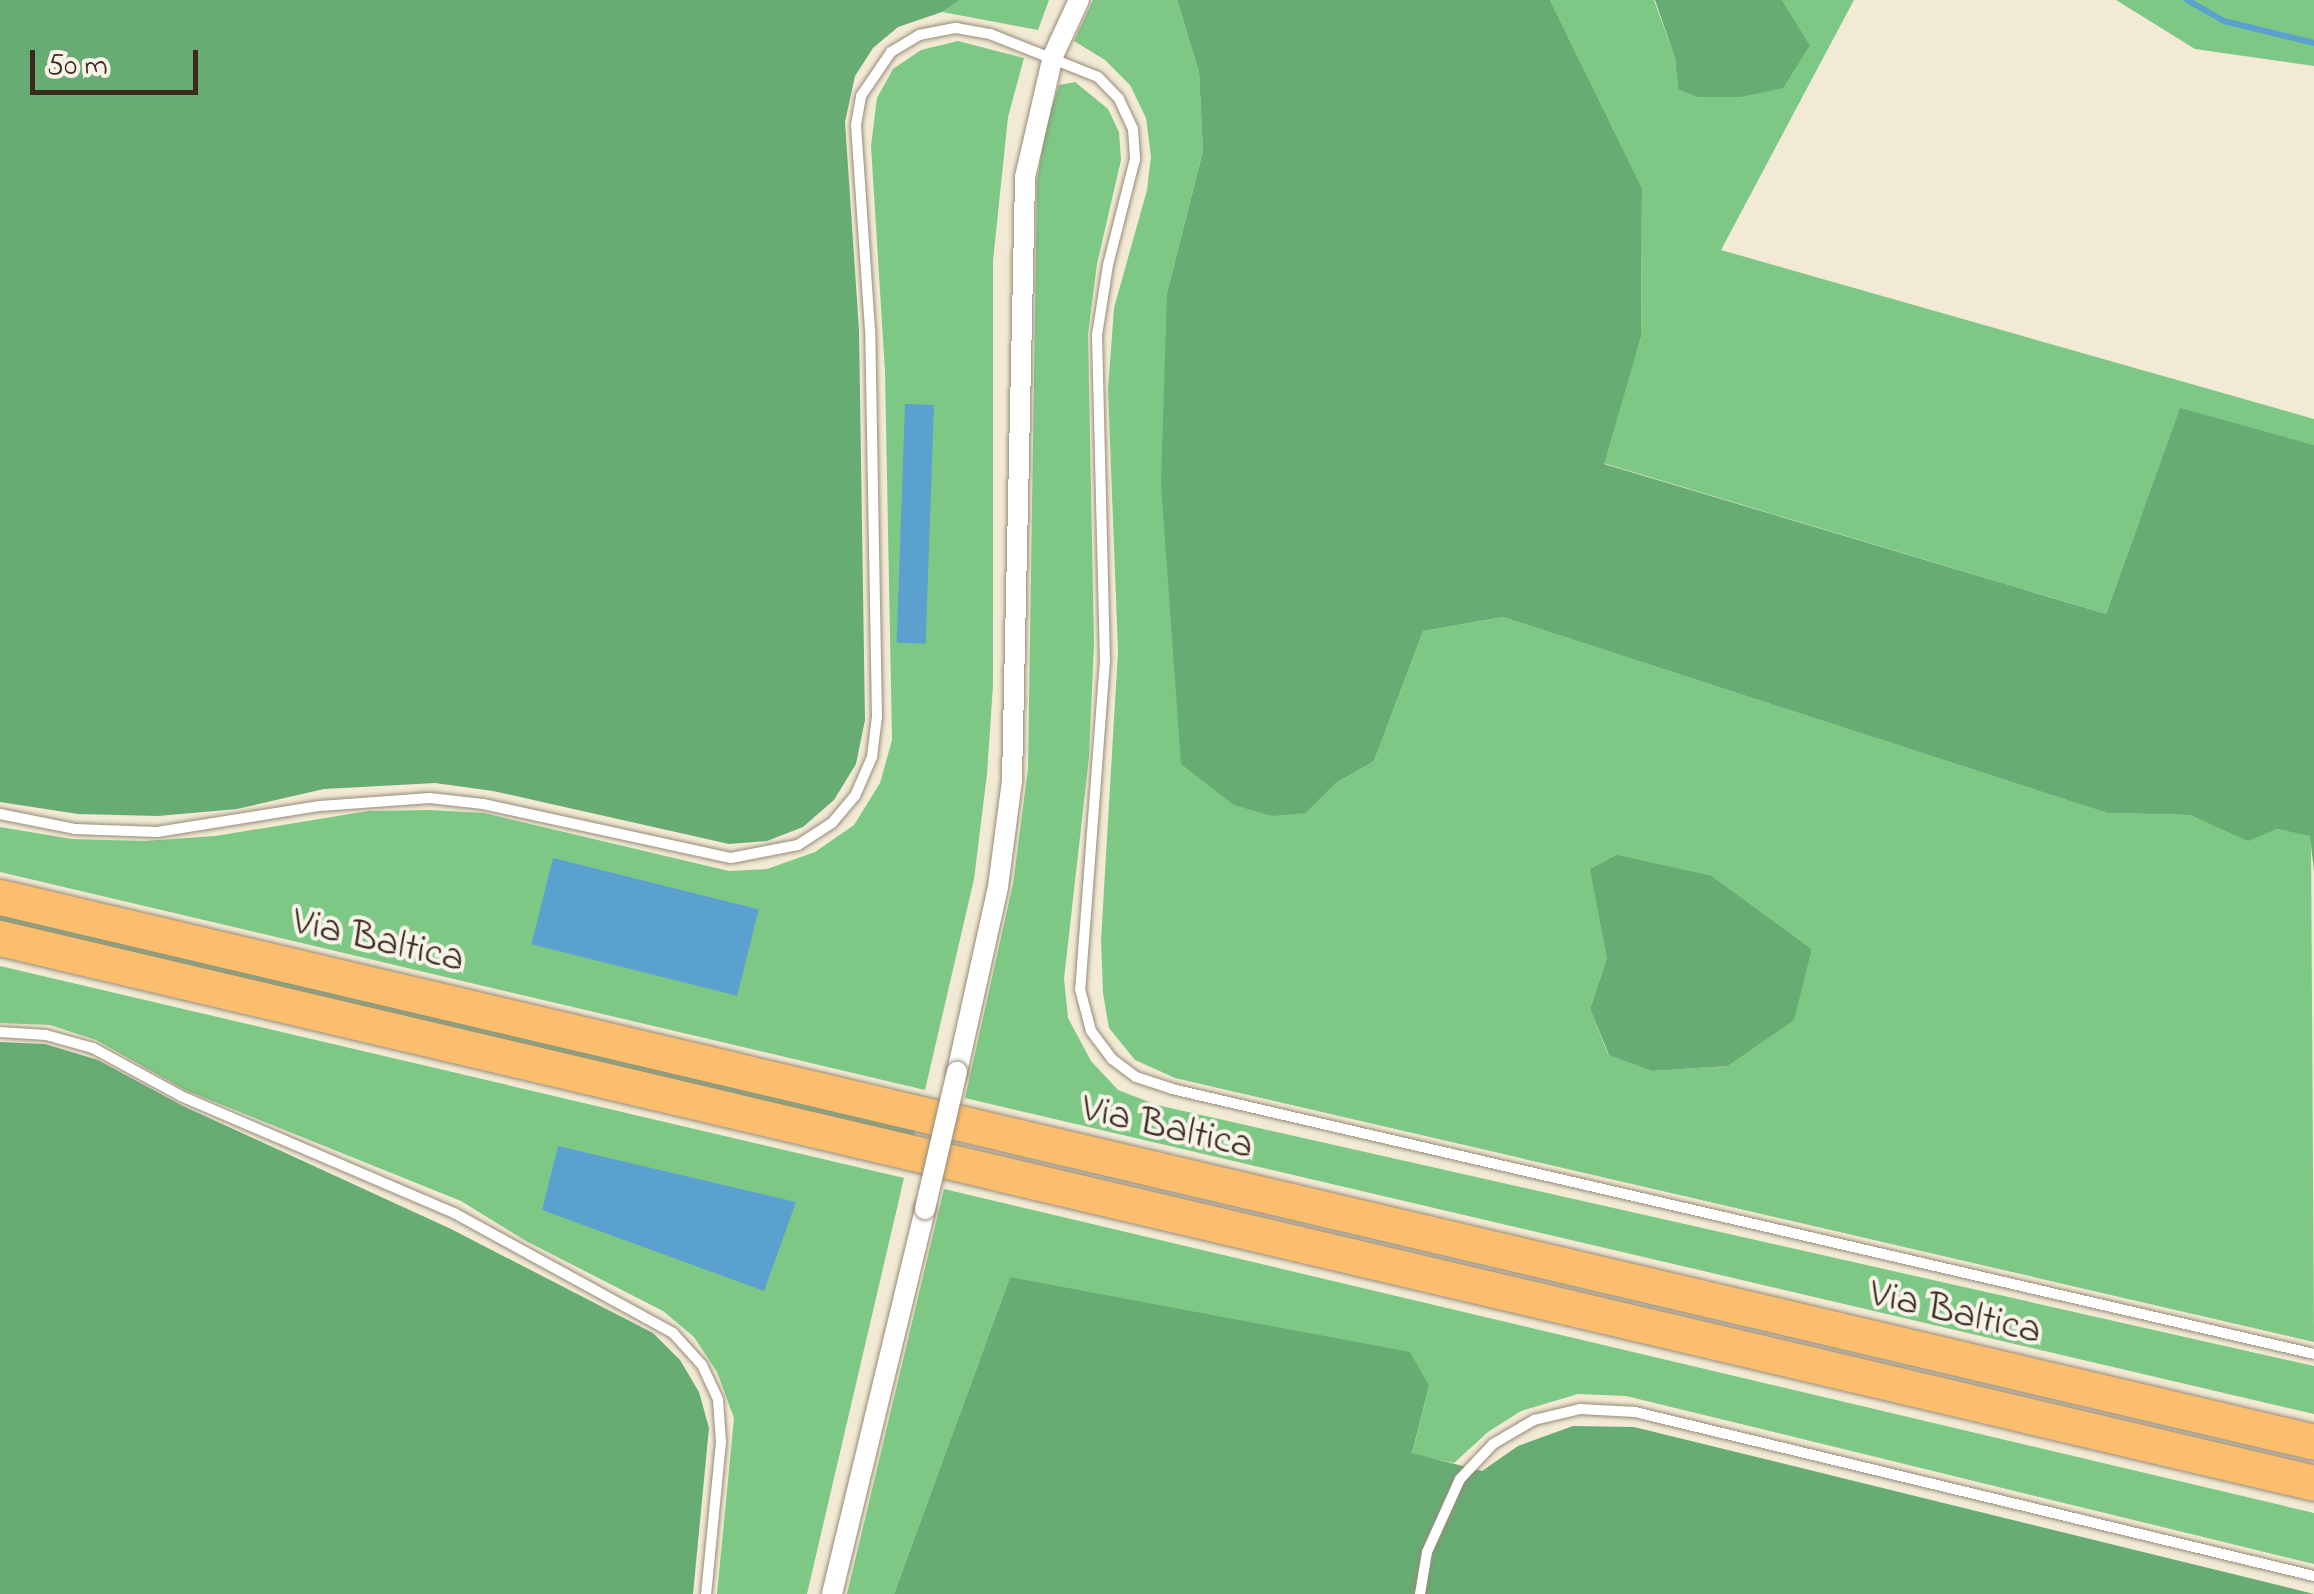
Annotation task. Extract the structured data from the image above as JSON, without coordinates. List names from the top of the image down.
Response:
{
  "streets": {
    "highway": ["Via Baltica"]
  },
  "scale_bar": "50 m"
}
